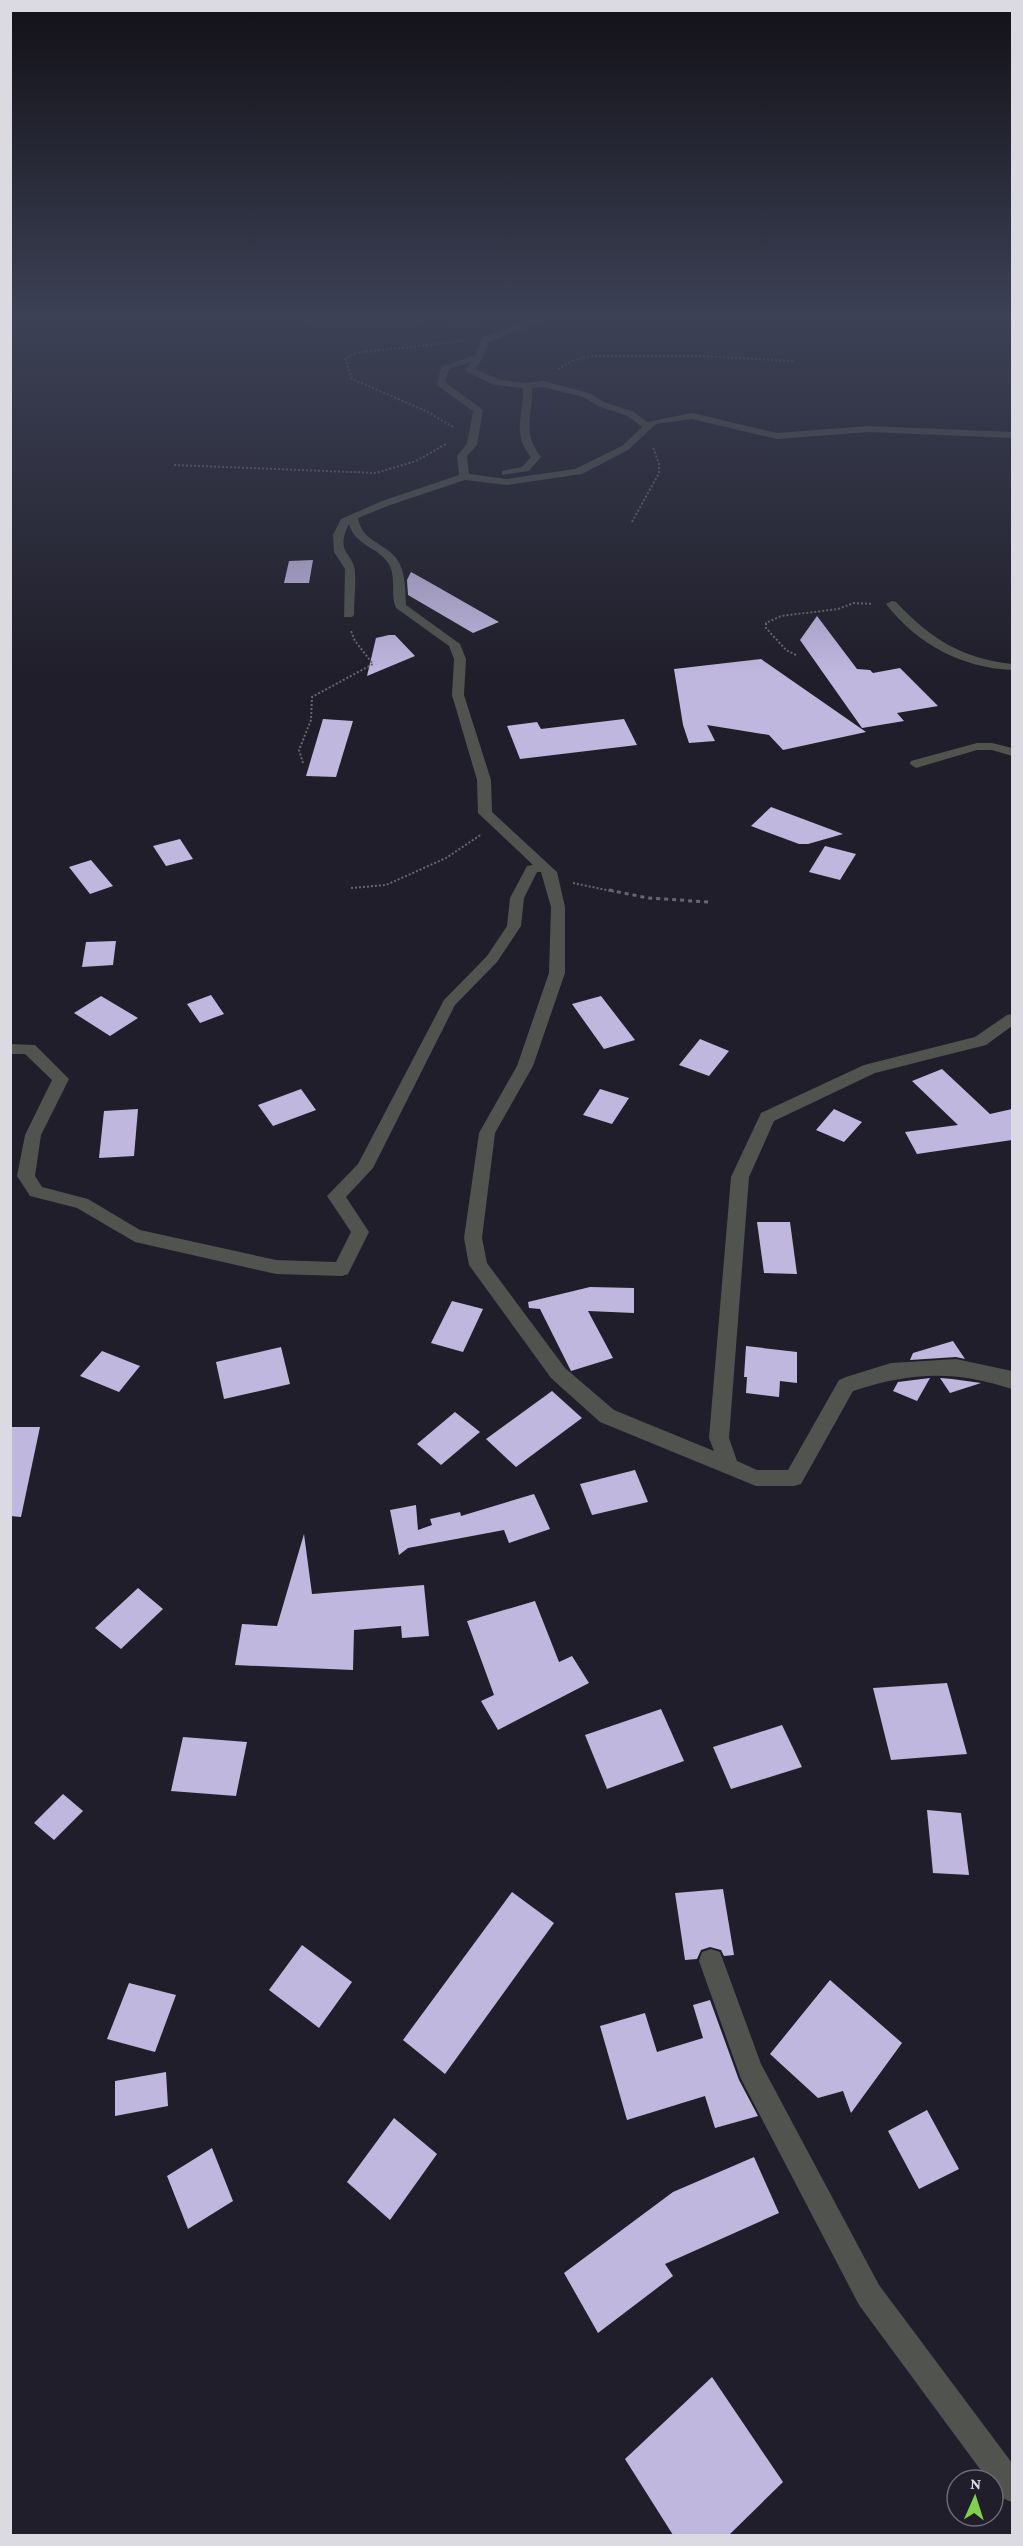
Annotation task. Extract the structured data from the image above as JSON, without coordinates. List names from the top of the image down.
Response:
{
  "north": "top"
}
